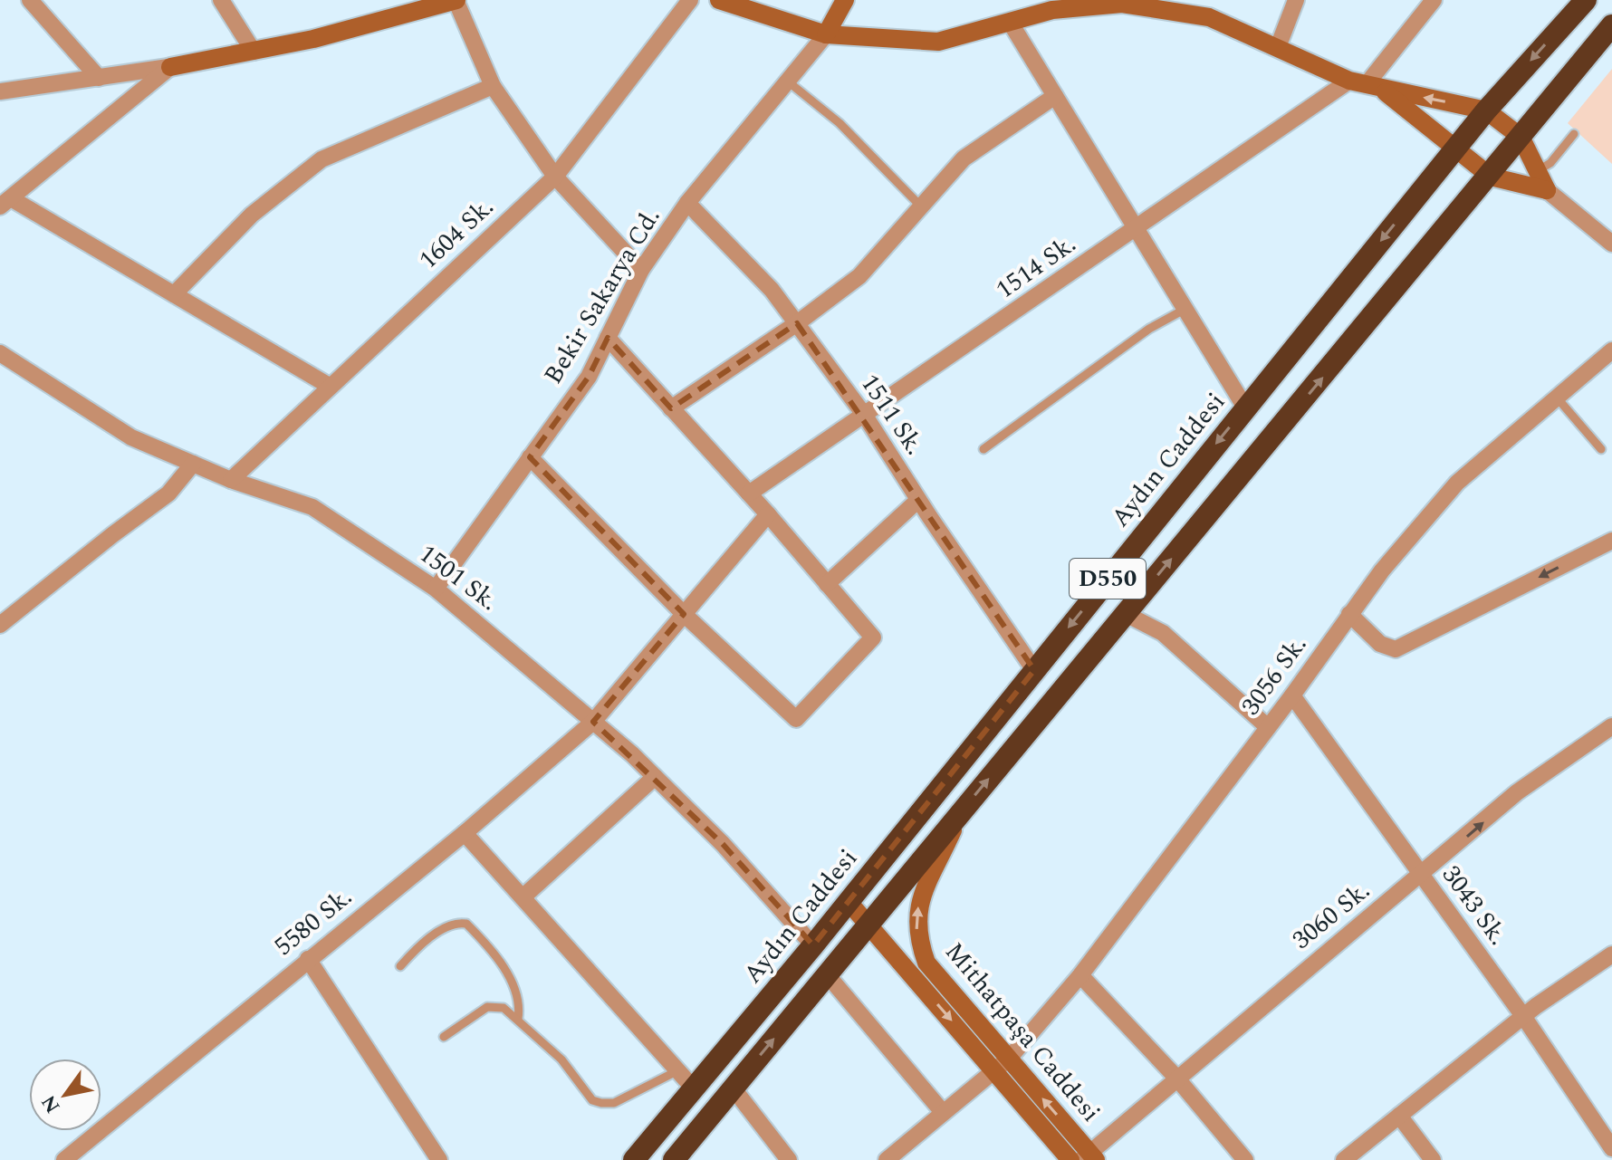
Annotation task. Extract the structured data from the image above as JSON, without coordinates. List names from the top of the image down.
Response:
{
  "streets": {
    "highway": ["Aydın Caddesi", "D550"],
    "street": [
      "1604 Sk.",
      "1514 Sk.",
      "Bekir Sakarya Cd.",
      "1511 Sk.",
      "1501 Sk.",
      "3056 Sk.",
      "3043 Sk.",
      "3060 Sk.",
      "5580 Sk.",
      "Mithatpaşa Caddesi"
    ]
  },
  "crossings": [
    ["1604 Sk.", "1501 Sk."],
    ["1514 Sk.", "1511 Sk."],
    ["Bekir Sakarya Cd.", "1511 Sk."],
    ["Bekir Sakarya Cd.", "1501 Sk."],
    ["1511 Sk.", "Aydın Caddesi"],
    ["Aydın Caddesi", "1501 Sk."],
    ["Aydın Caddesi", "Mithatpaşa Caddesi"],
    ["1501 Sk.", "5580 Sk."],
    ["D550", "Mithatpaşa Caddesi"],
    ["3056 Sk.", "3043 Sk."],
    ["3056 Sk.", "Mithatpaşa Caddesi"],
    ["3043 Sk.", "3060 Sk."],
    ["3060 Sk.", "Mithatpaşa Caddesi"]
  ],
  "one_way": ["3060 Sk."],
  "north": "bottom left"
}
